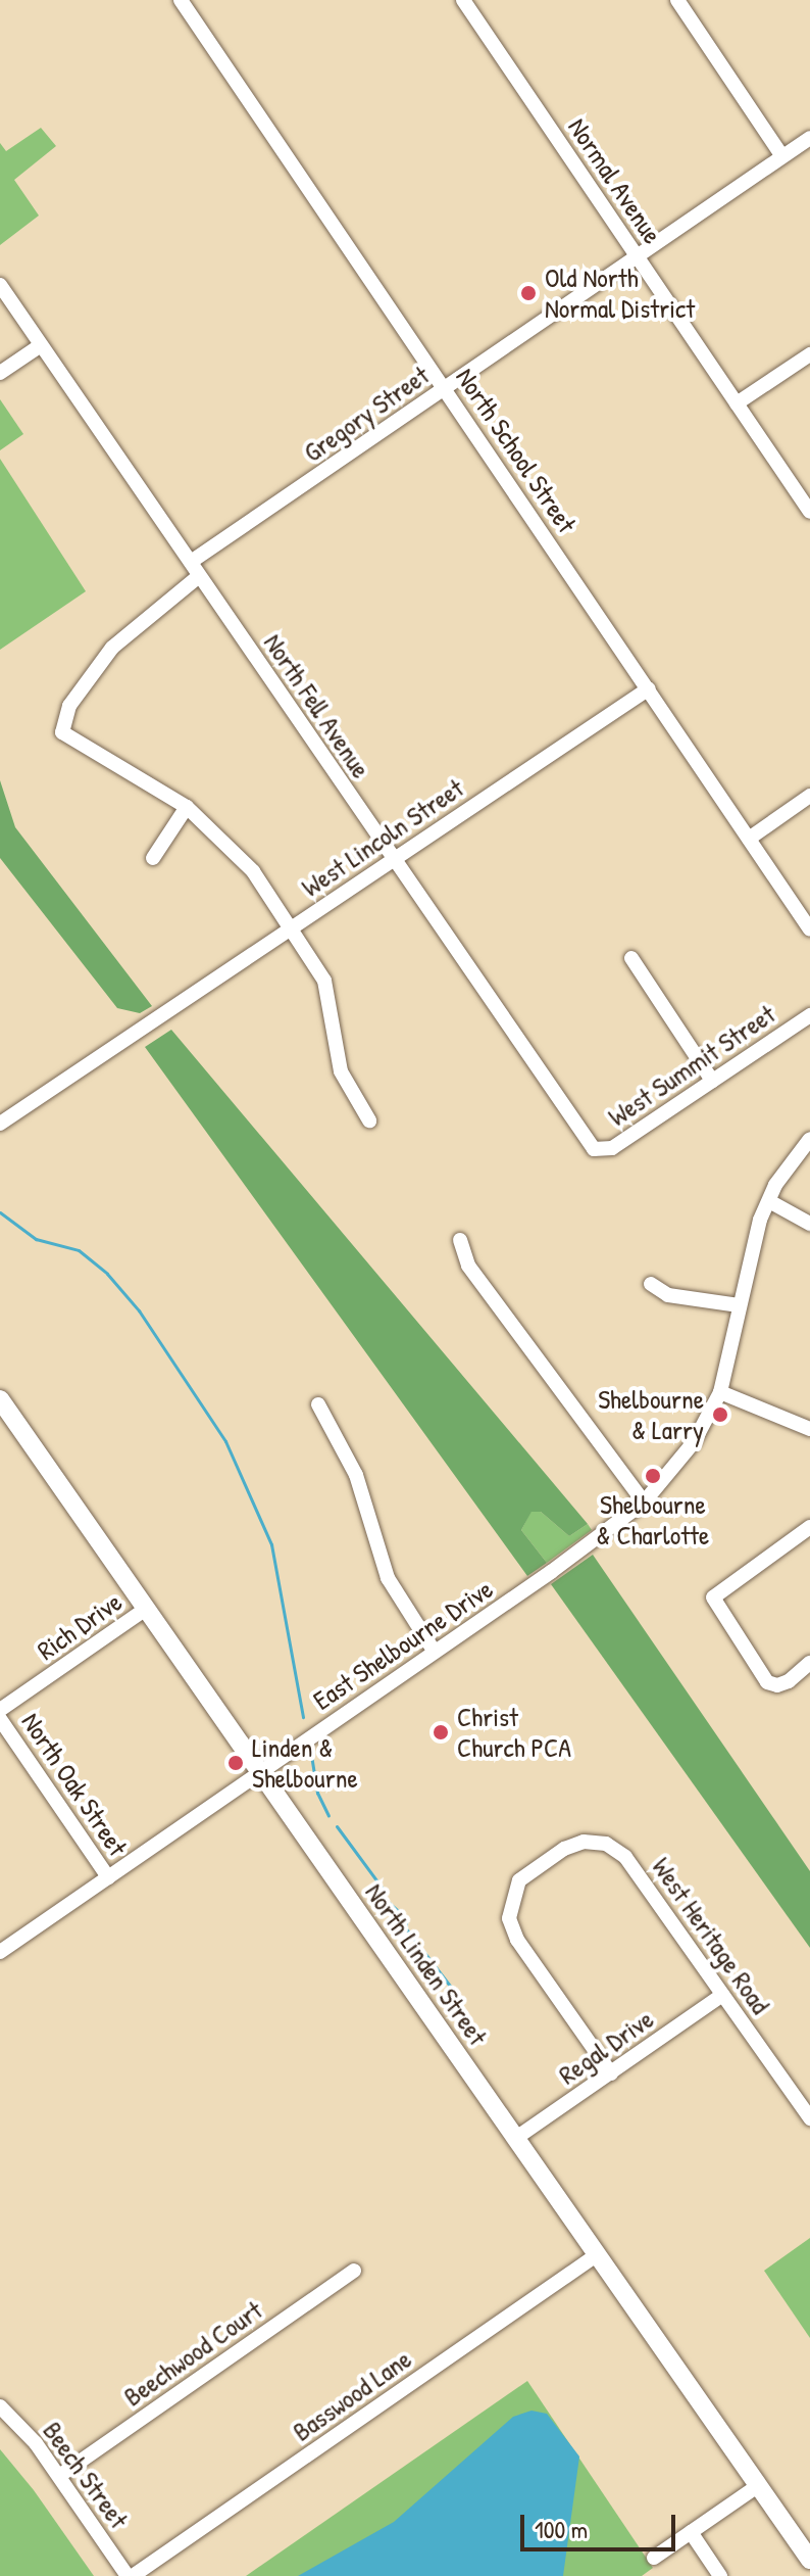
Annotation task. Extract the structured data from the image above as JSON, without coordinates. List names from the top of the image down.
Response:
{
  "streets": {
    "main road": ["North Linden Street"],
    "street": [
      "Normal Avenue",
      "Gregory Street",
      "North School Street",
      "North Fell Avenue",
      "West Lincoln Street",
      "West Summit Street",
      "Rich Drive",
      "East Shelbourne Drive",
      "North Oak Street",
      "West Heritage Road",
      "Regal Drive",
      "Beechwood Court",
      "Basswood Lane",
      "Beech Street"
    ]
  },
  "crossings": [
    ["Normal Avenue", "Gregory Street"],
    ["Gregory Street", "North School Street"],
    ["Gregory Street", "North Fell Avenue"],
    ["North School Street", "West Lincoln Street"],
    ["North Fell Avenue", "West Lincoln Street"],
    ["North Fell Avenue", "West Summit Street"],
    ["Rich Drive", "North Linden Street"],
    ["East Shelbourne Drive", "North Oak Street"],
    ["East Shelbourne Drive", "North Linden Street"],
    ["West Heritage Road", "Regal Drive"],
    ["North Linden Street", "Regal Drive"],
    ["North Linden Street", "Basswood Lane"],
    ["Beechwood Court", "Beech Street"],
    ["Basswood Lane", "Beech Street"]
  ],
  "places": [
    "Old North Normal District",
    "Shelbourne & Larry",
    "Shelbourne & Charlotte",
    "Christ Church PCA",
    "Linden & Shelbourne"
  ],
  "scale_bar": "100 m"
}
